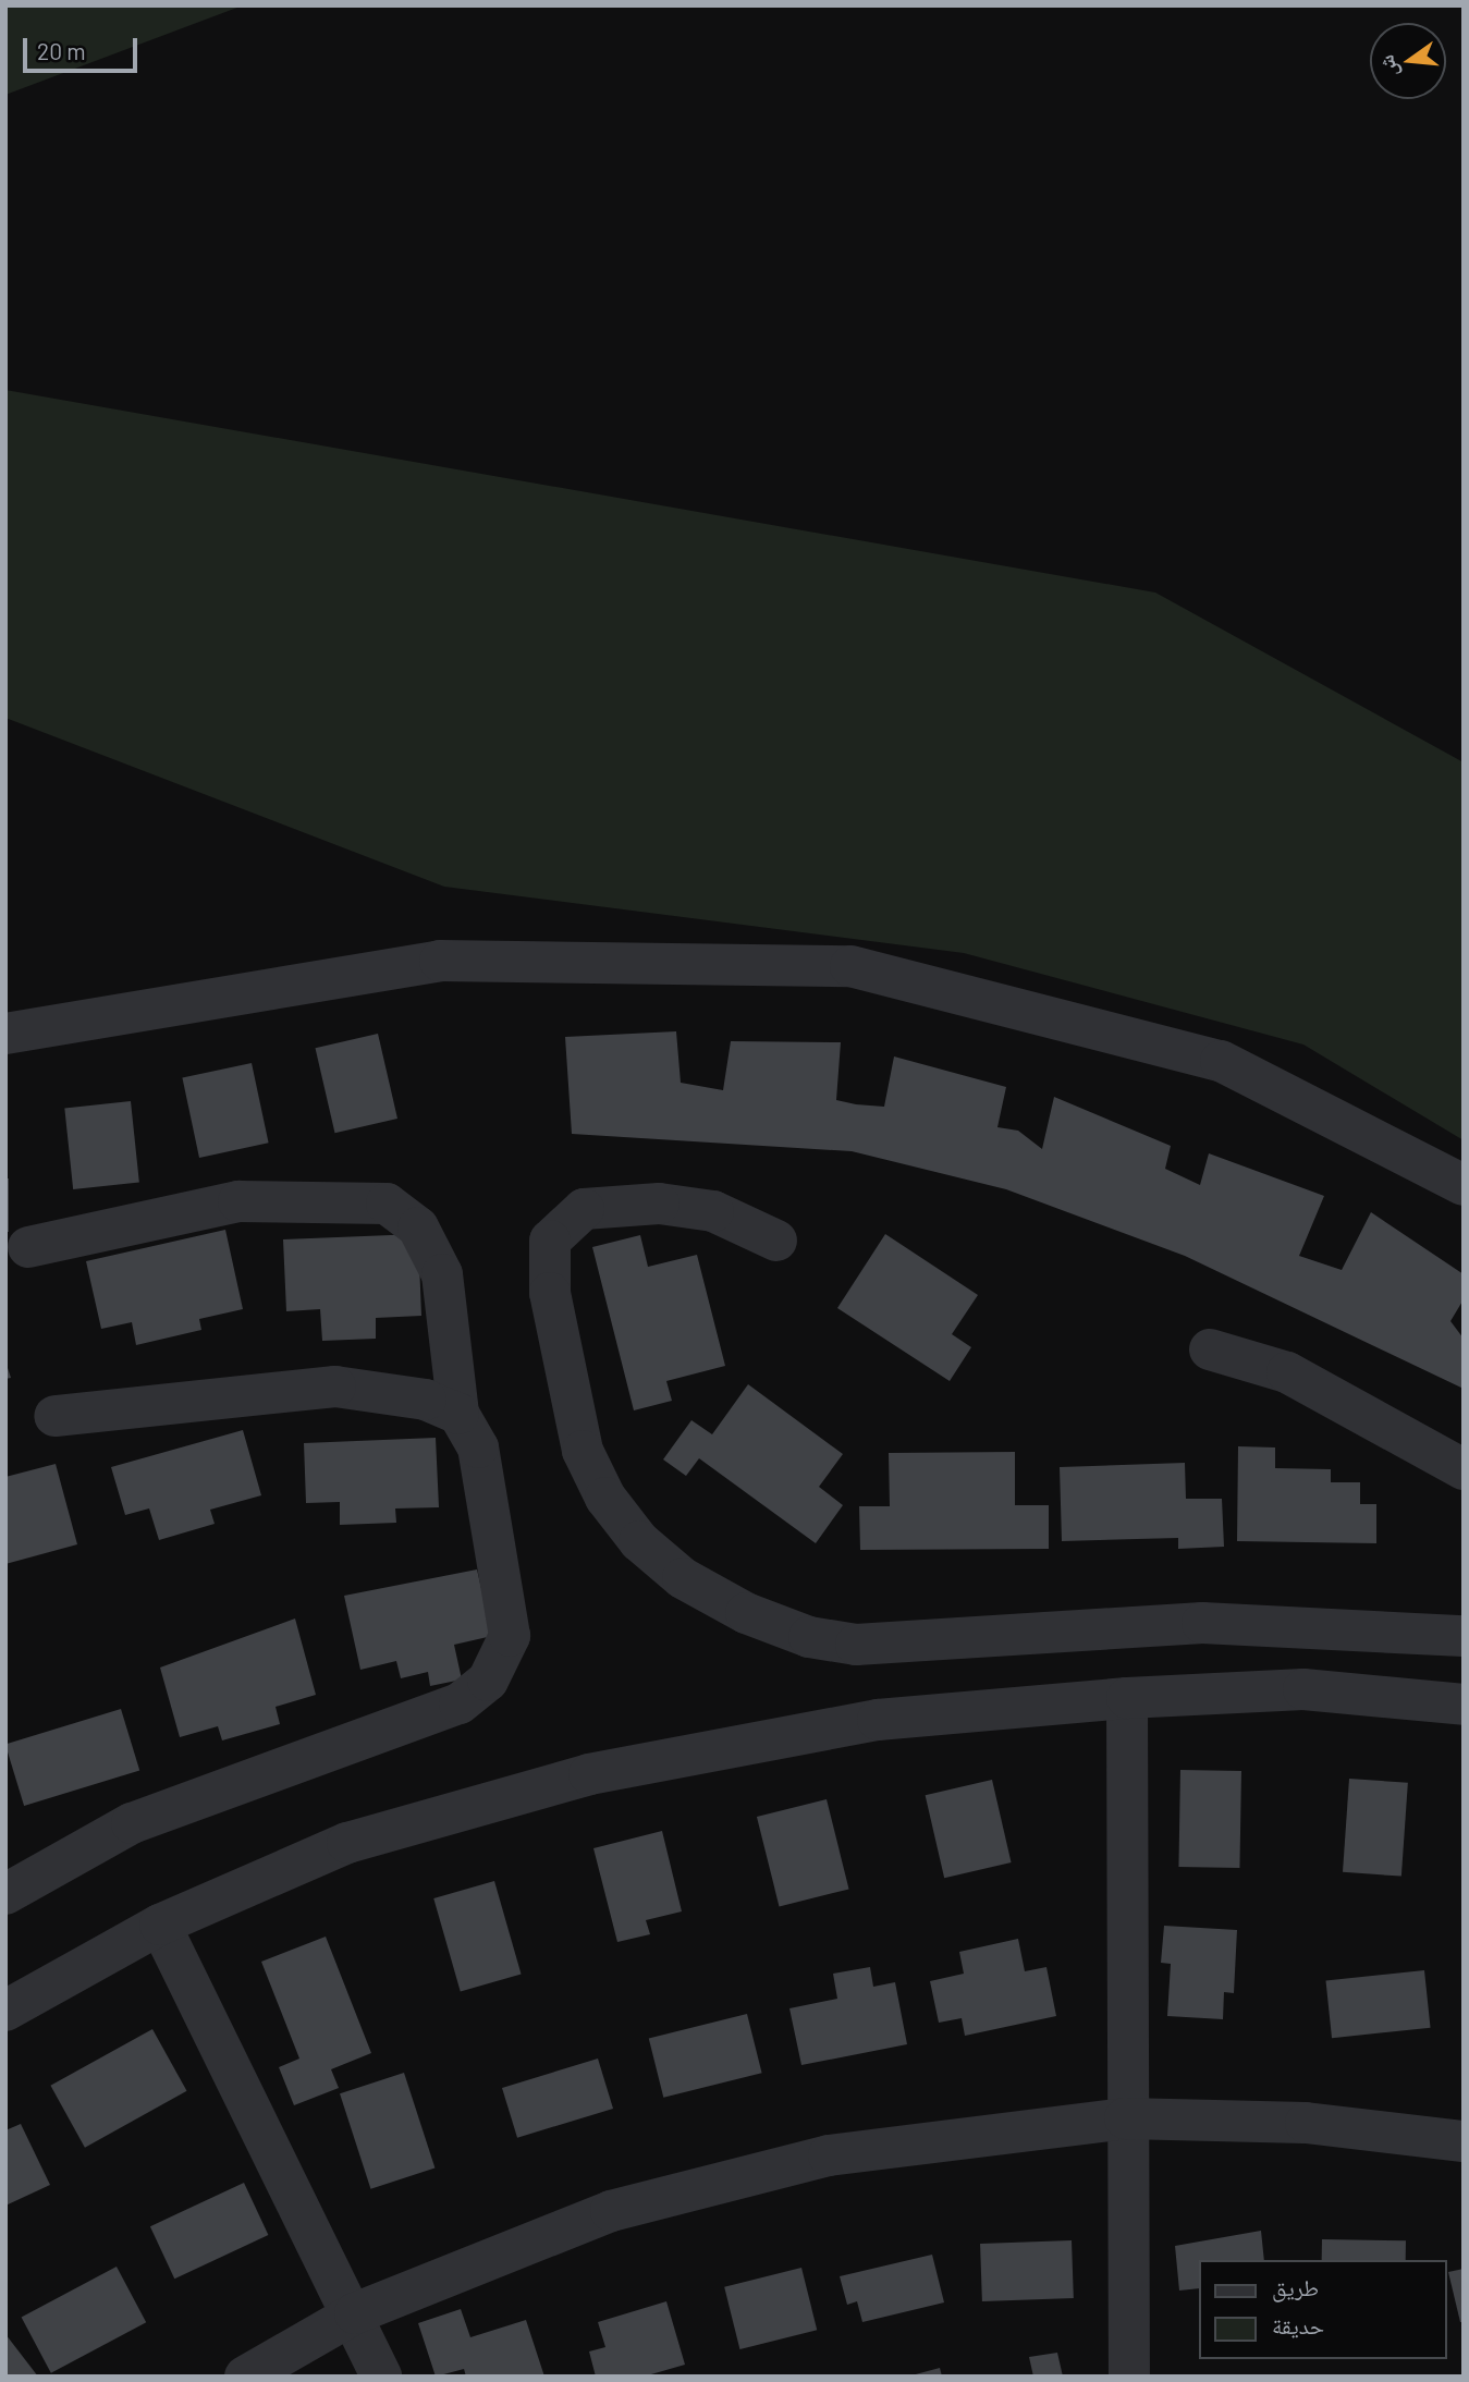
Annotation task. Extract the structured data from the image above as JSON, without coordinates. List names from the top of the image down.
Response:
{
  "legend": ["طريق", "حديقة"],
  "scale_bar": "20 m",
  "north": "left"
}
